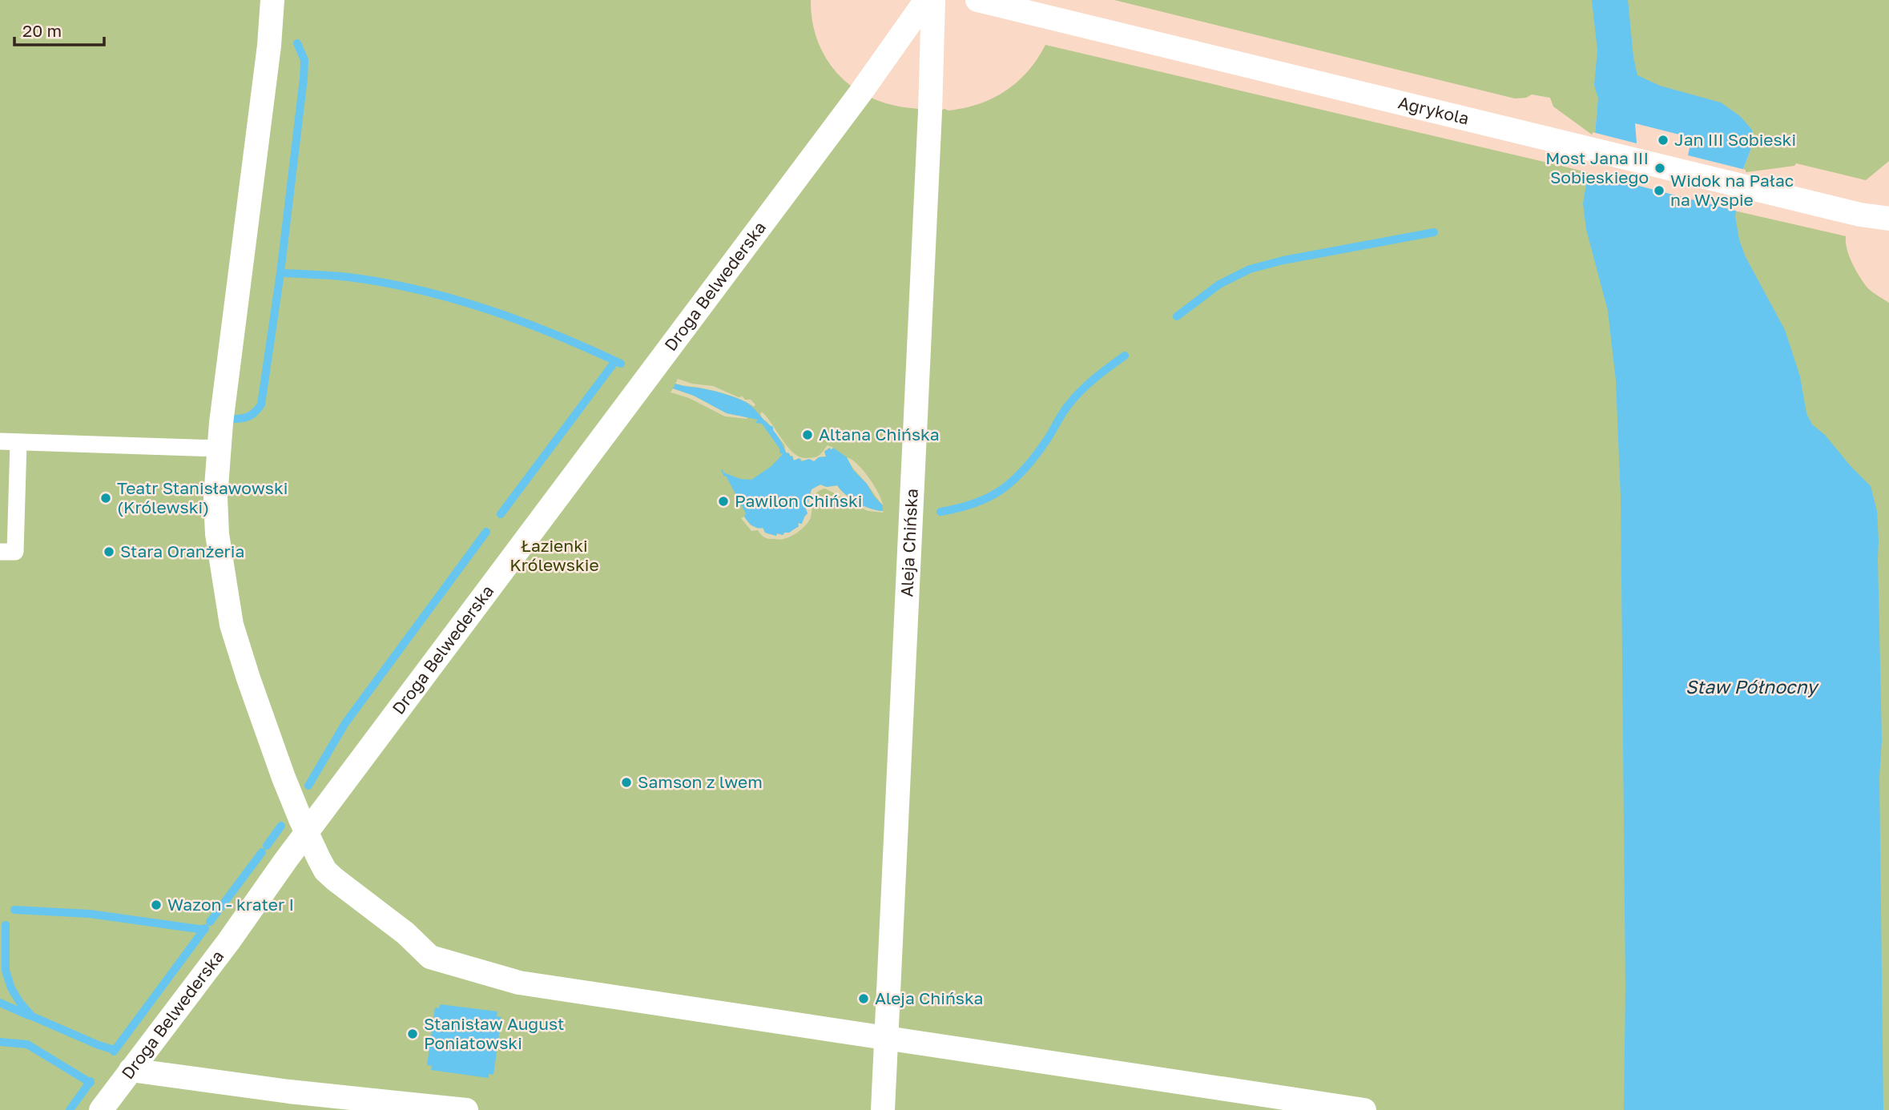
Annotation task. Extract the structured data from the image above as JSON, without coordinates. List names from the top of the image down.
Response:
{
  "streets": {
    "street": ["Agrykola", "Droga Belwederska", "Aleja Chińska"]
  },
  "water": ["Staw Północny"],
  "parks": ["Łazienki Królewskie"],
  "places": [
    "Jan III Sobieski",
    "Most Jana III Sobieskiego",
    "Widok na Pałac na Wyspie",
    "Altana Chińska",
    "Teatr Stanisławowski (Królewski)",
    "Pawilon Chiński",
    "Stara Oranżeria",
    "Samson z lwem",
    "Wazon - krater I",
    "Aleja Chińska",
    "Stanisław August Poniatowski"
  ],
  "scale_bar": "20 m"
}
